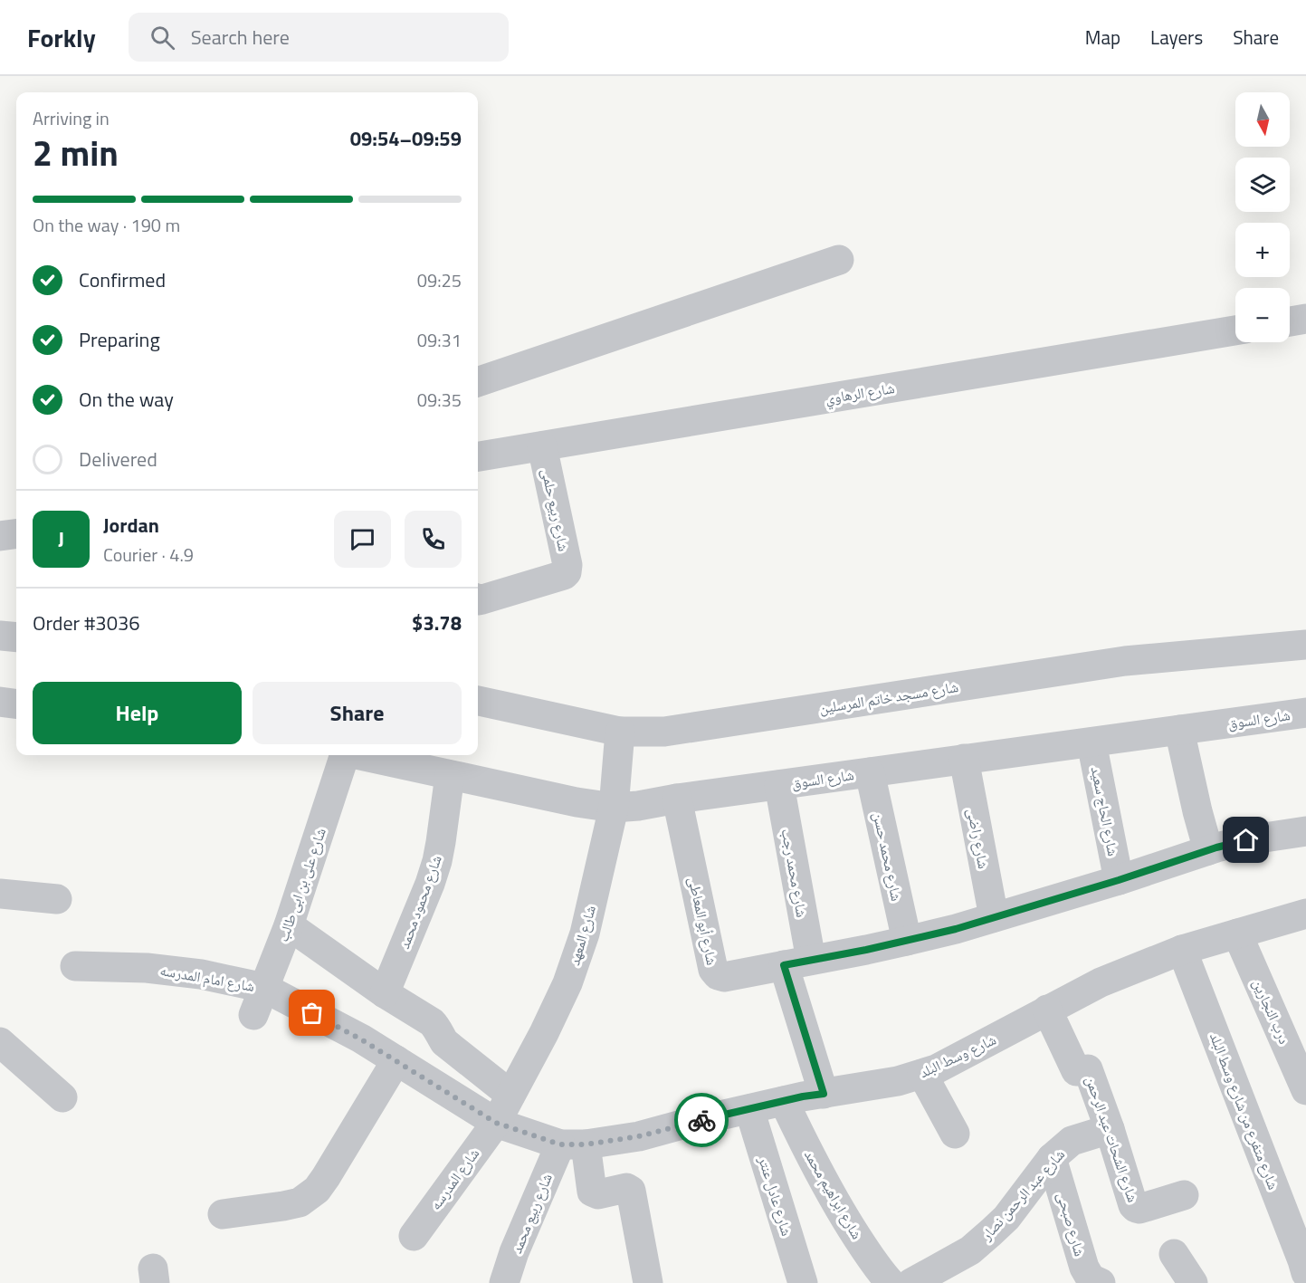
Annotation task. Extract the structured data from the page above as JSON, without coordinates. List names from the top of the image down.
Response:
{
  "streets": {
    "street": [
      "شارع الرهاوي",
      "شارع ربيع حلمى",
      "شارع مسجد خاتم المرسلين",
      "شارع السوق",
      "شارع الحاج سعيد",
      "شارع راضى",
      "شارع محمد حسن",
      "شارع محمد رجب",
      "شارع على بن ابى طالب",
      "شارع محمود محمد",
      "شارع أبو المعاطى",
      "شارع المعهد",
      "شارع امام المدرسه",
      "درب النجارين",
      "شارع وسط البلد",
      "شارع متفرع من شارع وسط البلد",
      "شارع الشحات عبد الرحمن",
      "شارع المدرسه",
      "شارع ابراهيم محمد",
      "شارع عبد الرحمن نصار",
      "شارع عادل عنتر",
      "شارع ربيع محمد",
      "شارع صبحى"
    ]
  },
  "crossings": [
    ["شارع الرهاوي", "شارع ربيع حلمى"],
    ["شارع مسجد خاتم المرسلين", "شارع المعهد"],
    ["شارع السوق", "شارع الحاج سعيد"],
    ["شارع السوق", "شارع راضى"],
    ["شارع السوق", "شارع محمد حسن"],
    ["شارع السوق", "شارع محمد رجب"],
    ["شارع السوق", "شارع محمود محمد"],
    ["شارع السوق", "شارع أبو المعاطى"],
    ["شارع السوق", "شارع المعهد"],
    ["شارع الحاج سعيد", "شارع أبو المعاطى"],
    ["شارع راضى", "شارع أبو المعاطى"],
    ["شارع محمد حسن", "شارع أبو المعاطى"],
    ["شارع محمد رجب", "شارع أبو المعاطى"],
    ["شارع محمد رجب", "شارع وسط البلد"],
    ["شارع على بن ابى طالب", "شارع امام المدرسه"],
    ["شارع المعهد", "شارع امام المدرسه"],
    ["شارع المعهد", "شارع المدرسه"],
    ["شارع امام المدرسه", "شارع وسط البلد"],
    ["شارع امام المدرسه", "شارع المدرسه"],
    ["شارع امام المدرسه", "شارع ربيع محمد"],
    ["درب النجارين", "شارع وسط البلد"],
    ["شارع وسط البلد", "شارع متفرع من شارع وسط البلد"],
    ["شارع وسط البلد", "شارع الشحات عبد الرحمن"],
    ["شارع وسط البلد", "شارع ابراهيم محمد"],
    ["شارع وسط البلد", "شارع عادل عنتر"],
    ["شارع وسط البلد", "شارع ربيع محمد"],
    ["شارع الشحات عبد الرحمن", "شارع عبد الرحمن نصار"],
    ["شارع عبد الرحمن نصار", "شارع صبحى"]
  ],
  "north": "bottom",
  "page": {
    "header": "Forkly",
    "search": "Search here",
    "nav": ["Map", "Layers", "Share"],
    "map_buttons": ["+", "−"],
    "heading": ["2 min", "Arriving in", "09:54–09:59"],
    "panel": [
      "Jordan",
      "Courier · 4.9",
      "Order #3036",
      "$3.78"
    ],
    "bar": "On the way · 190 m",
    "list": [
      ["Confirmed", "09:25"],
      ["Preparing", "09:31"],
      ["On the way", "09:35"],
      "Delivered"
    ],
    "round": "J",
    "buttons": ["Help", "Share"]
  }
}
